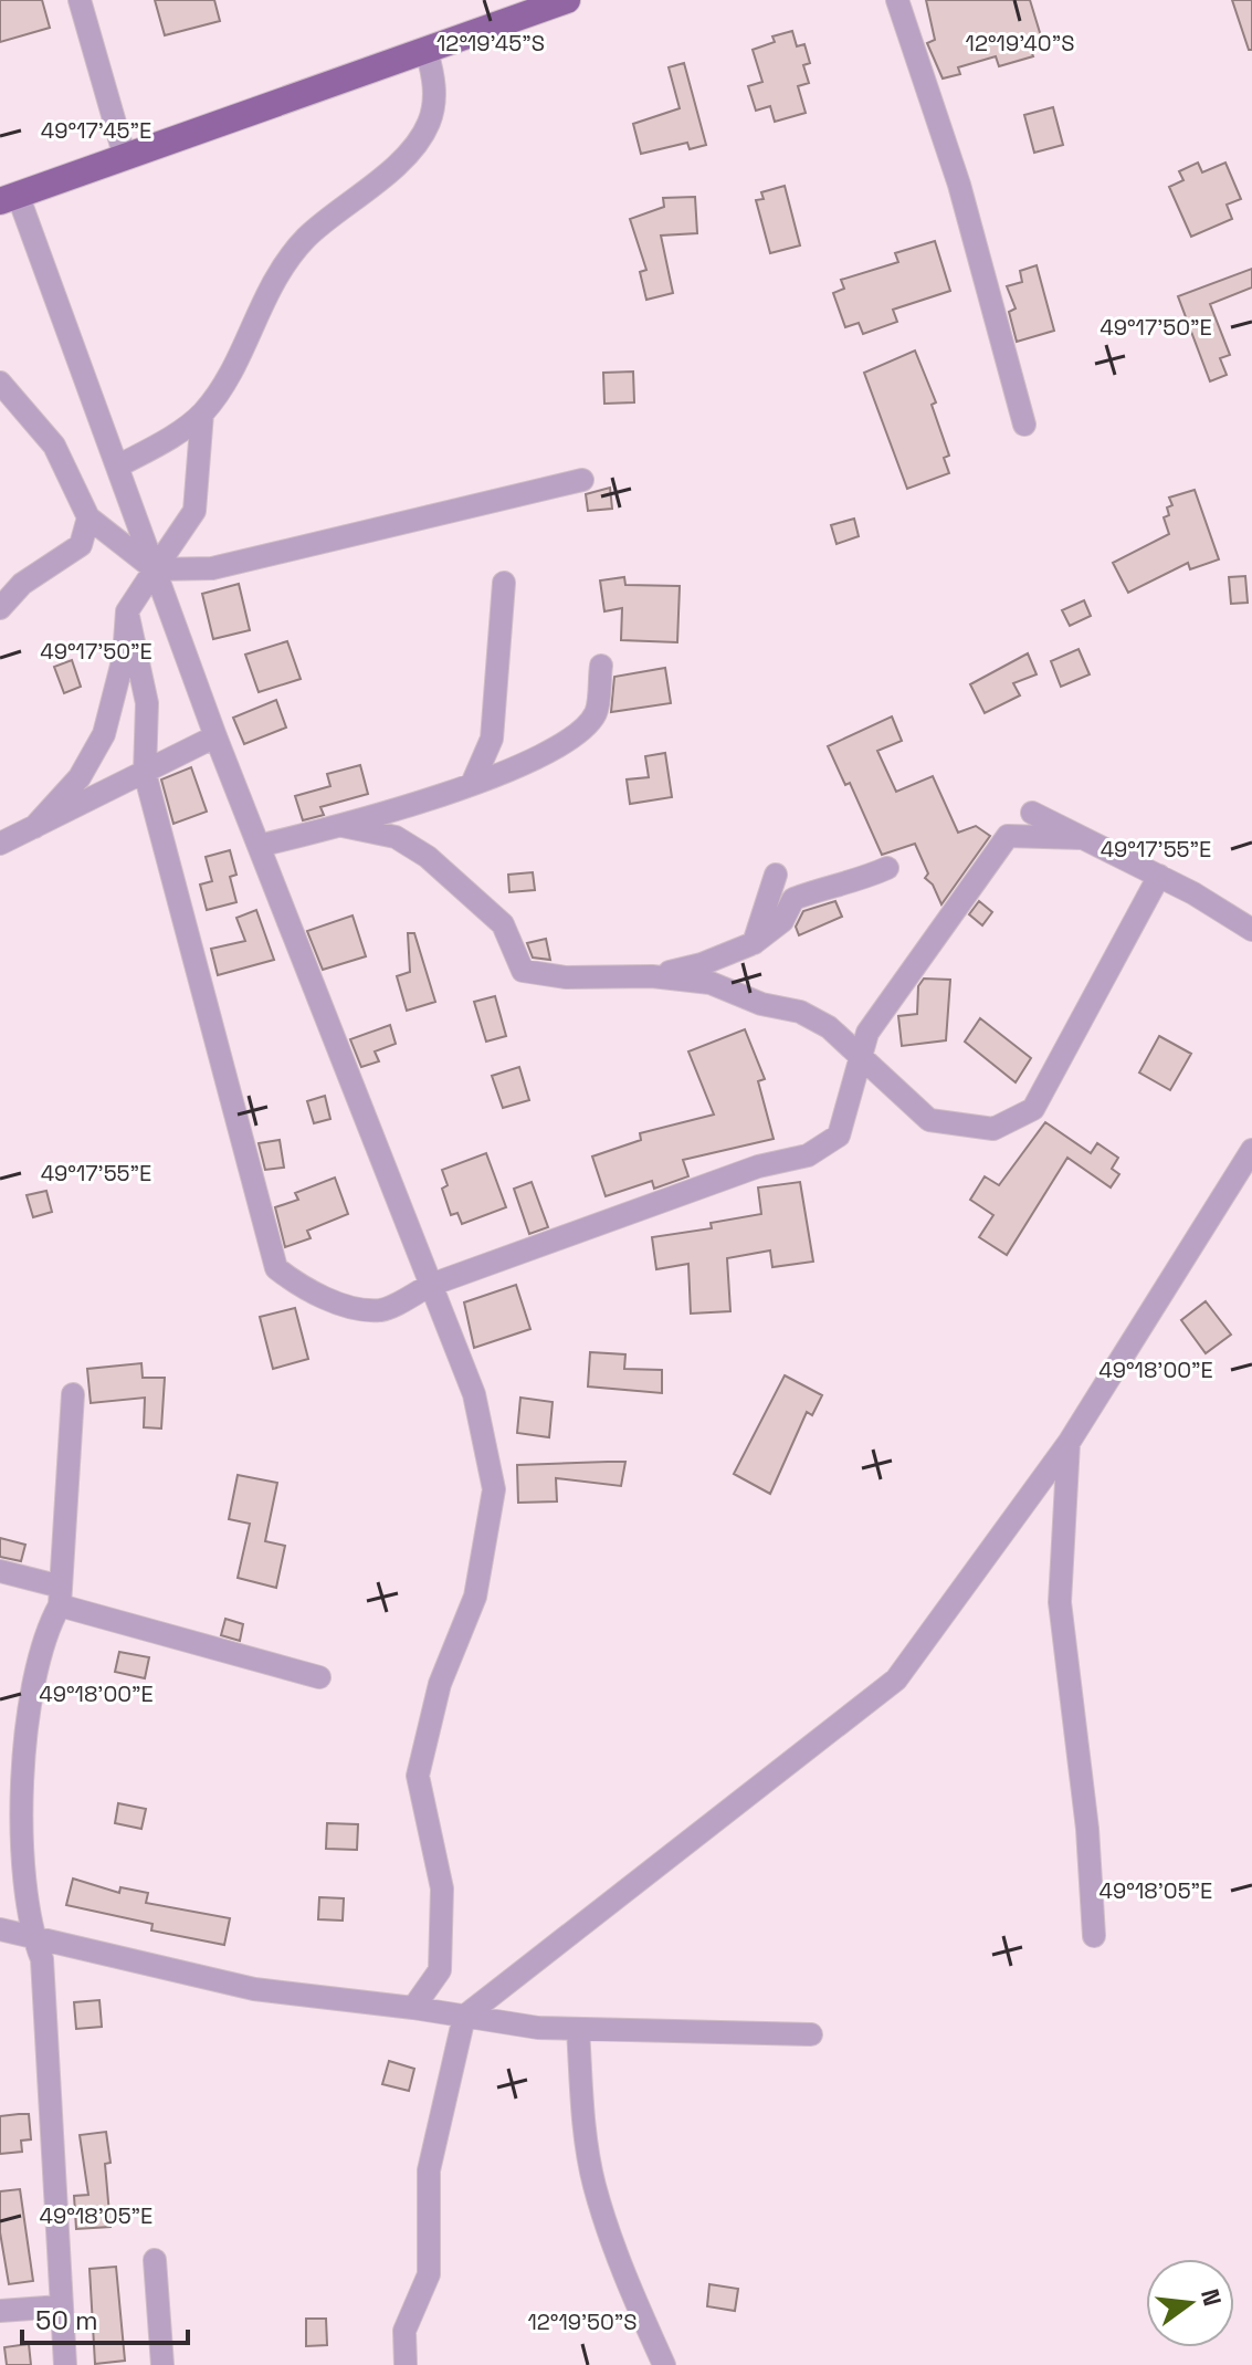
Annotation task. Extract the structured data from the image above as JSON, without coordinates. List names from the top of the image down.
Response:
{
  "scale_bar": "50 m",
  "north": "right",
  "coordinates": [
    "12°19'45\"S",
    "12°19'40\"S",
    "49°17'45\"E",
    "49°17'50\"E",
    "49°17'55\"E",
    "49°18'00\"E",
    "49°18'05\"E",
    "12°19'50\"S"
  ]
}
